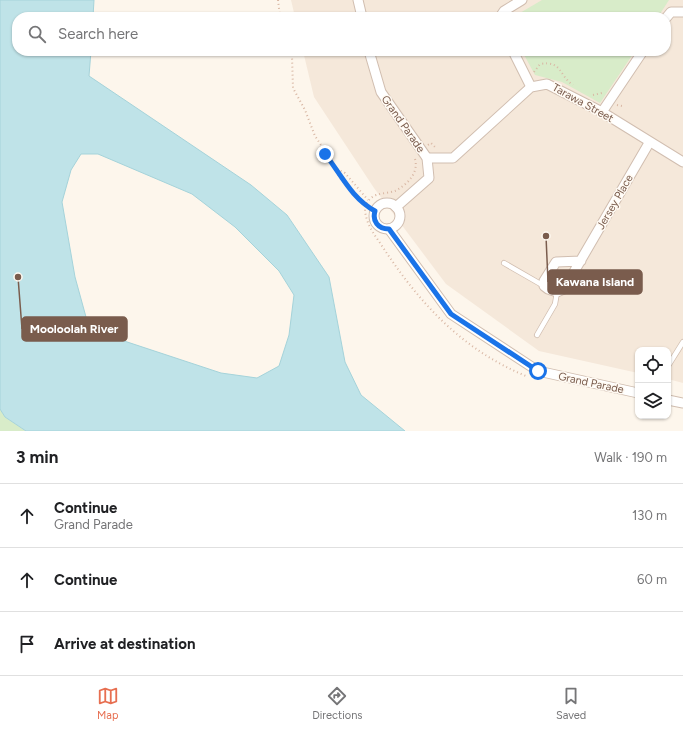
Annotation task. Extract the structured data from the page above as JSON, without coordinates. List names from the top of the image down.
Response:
{
  "streets": {
    "street": ["Tarawa Street", "Grand Parade", "Jersey Place"]
  },
  "crossings": [
    ["Tarawa Street", "Jersey Place"]
  ],
  "places": ["Kawana Island", "Mooloolah River"],
  "page": {
    "search": "Search here",
    "heading": ["3 min", "Walk · 190 m"],
    "list": [
      ["Continue", "Grand Parade", "130 m"],
      ["Continue", "60 m"],
      "Arrive at destination"
    ],
    "nav": ["Map", "Directions", "Saved"]
  }
}
